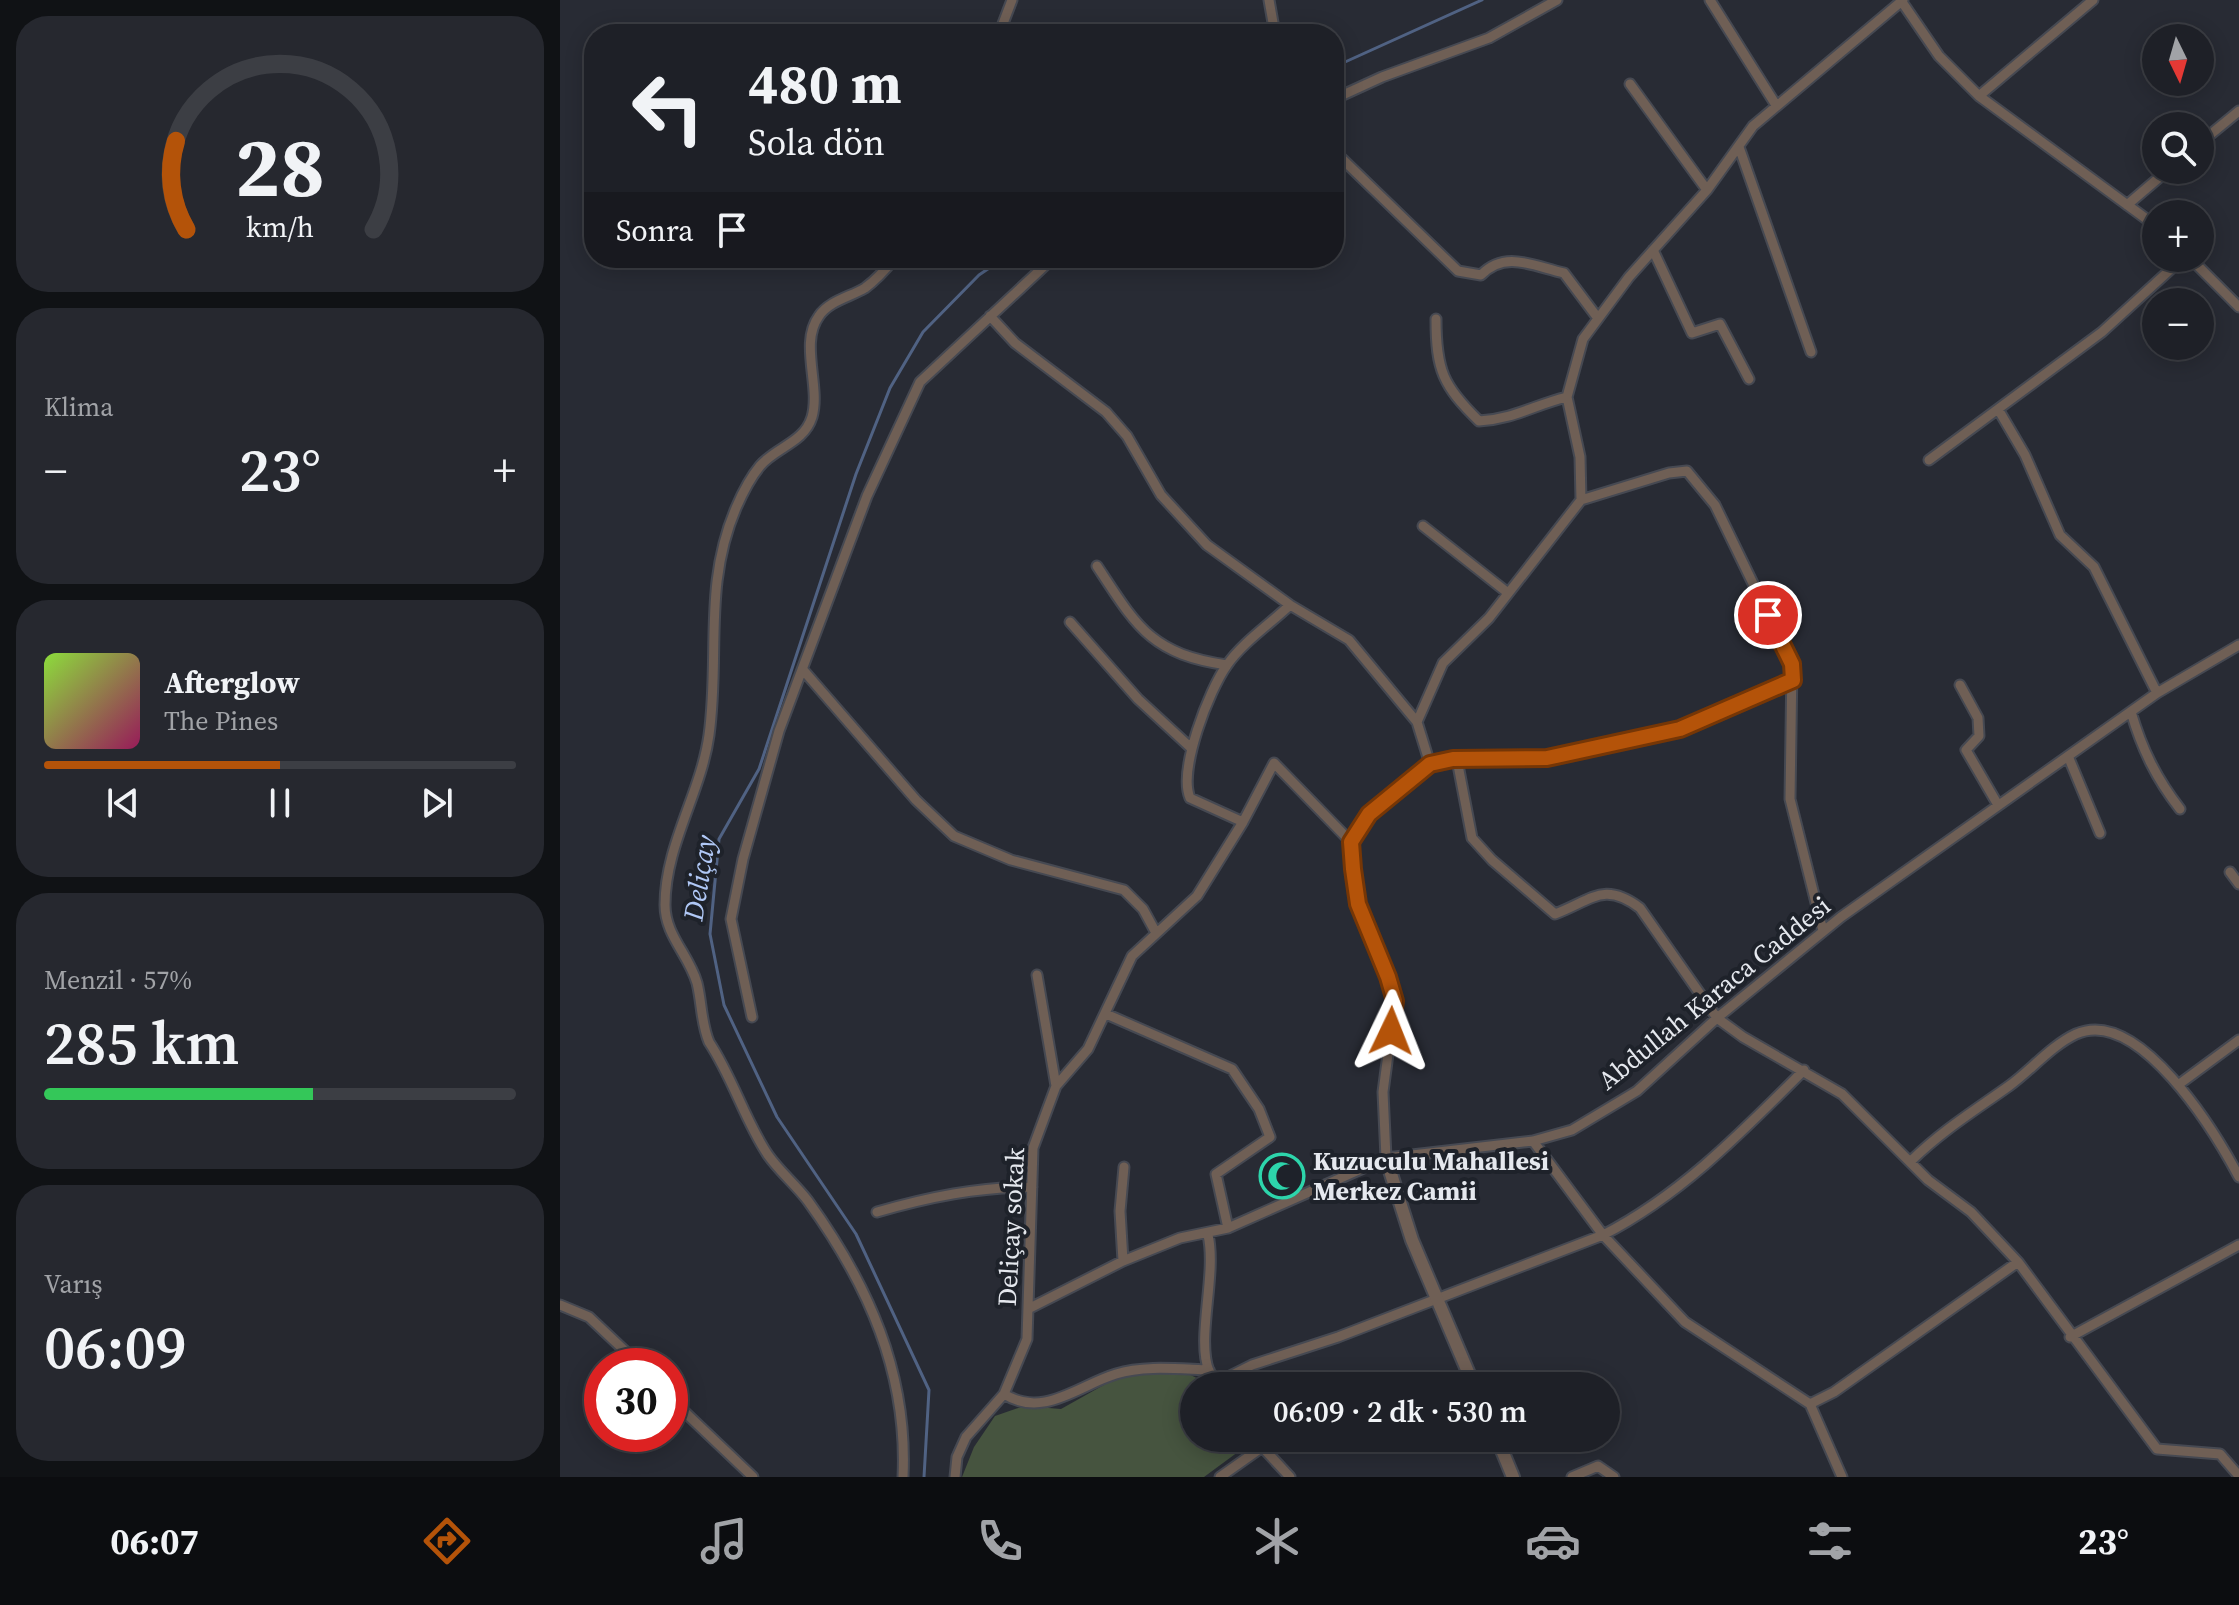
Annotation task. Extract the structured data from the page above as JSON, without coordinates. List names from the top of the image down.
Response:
{
  "streets": {
    "street": ["Abdullah Karaca Caddesi", "Deliçay sokak"]
  },
  "crossings": [
    ["Abdullah Karaca Caddesi", "Deliçay sokak"]
  ],
  "water": ["Deliçay"],
  "places": {
    "mosque": ["Kuzuculu Mahallesi Merkez Camii"]
  },
  "north": "bottom",
  "page": {
    "map_buttons": ["+", "−"],
    "turn": ["480 m", "Sola dön"],
    "then": "Sonra",
    "tile": [
      "Klima",
      ["Menzil · 57%", "285 km"],
      ["Varış", "06:09"]
    ],
    "heat": ["−", "23°", "+"],
    "song": ["Afterglow", "The Pines"],
    "limit": "30",
    "trip": "06:09 · 2 dk · 530 m",
    "tabs": ["06:07", "23°"],
    "gauge": ["28", "km/h"]
  }
}
